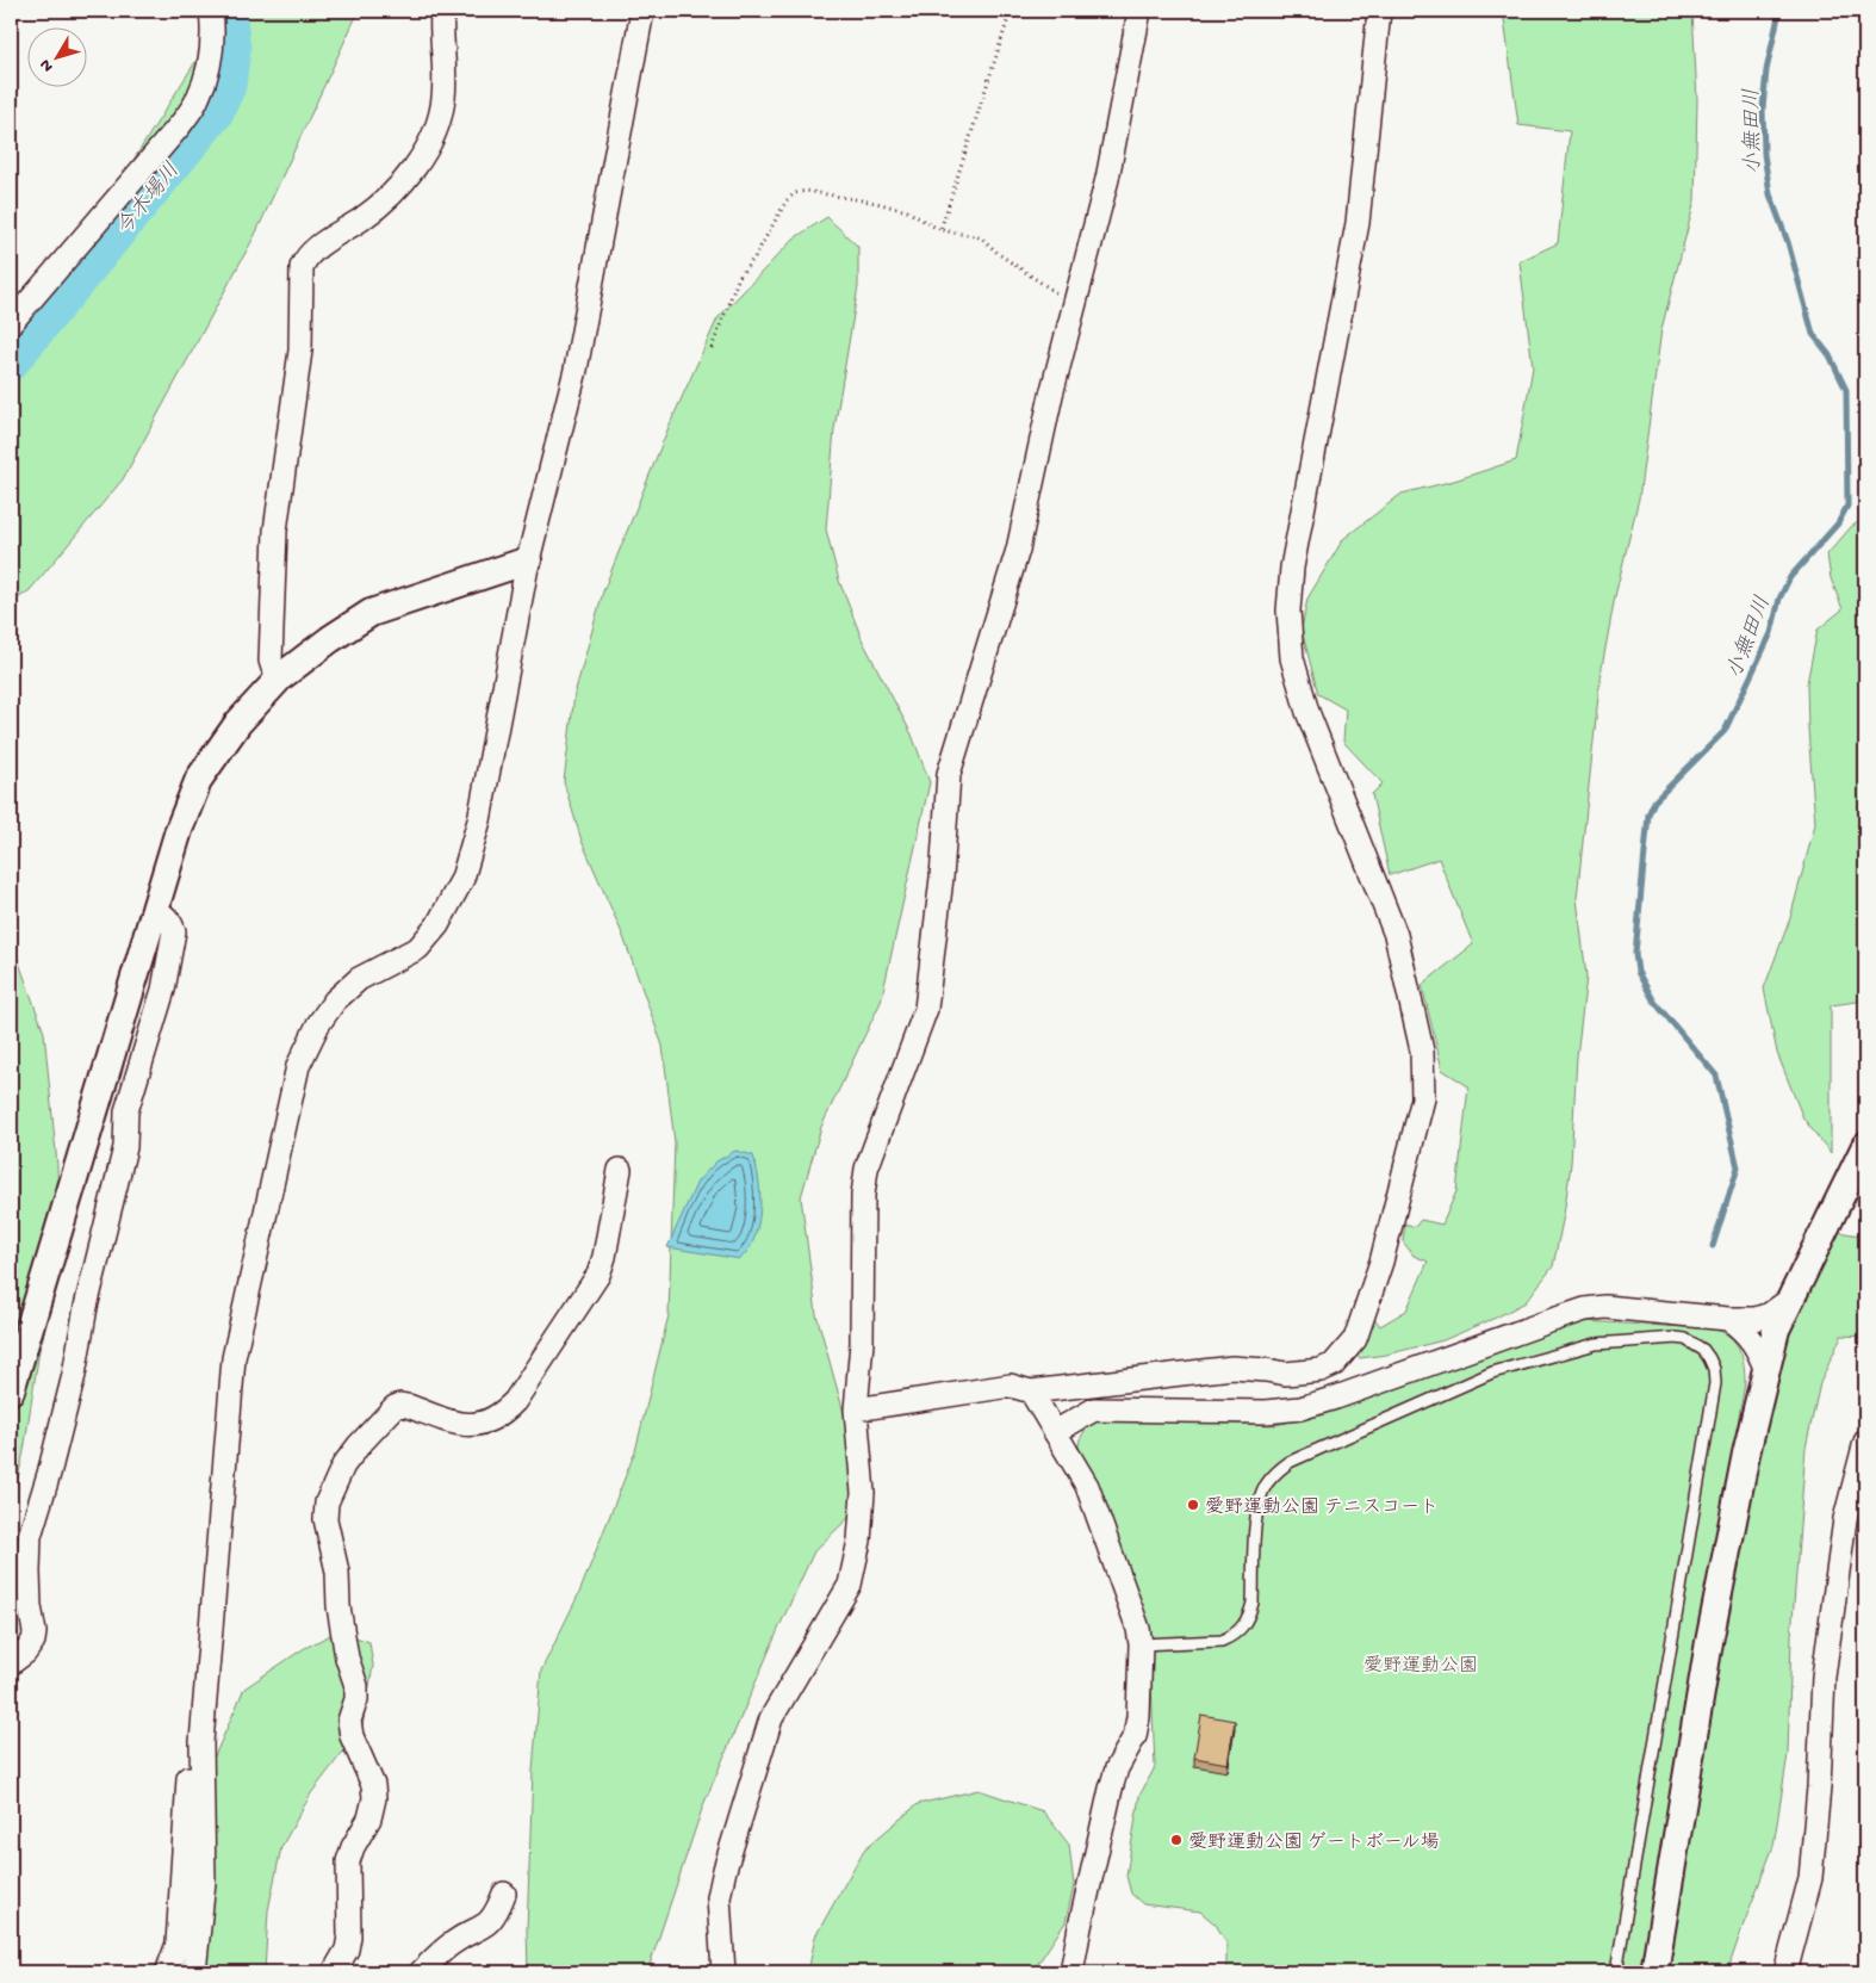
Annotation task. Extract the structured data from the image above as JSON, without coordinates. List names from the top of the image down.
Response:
{
  "water": ["小無田川", "今木場川"],
  "parks": ["愛野運動公園"],
  "places": ["愛野運動公園 テニスコート", "愛野運動公園 ゲートボール場"],
  "north": "bottom left"
}
